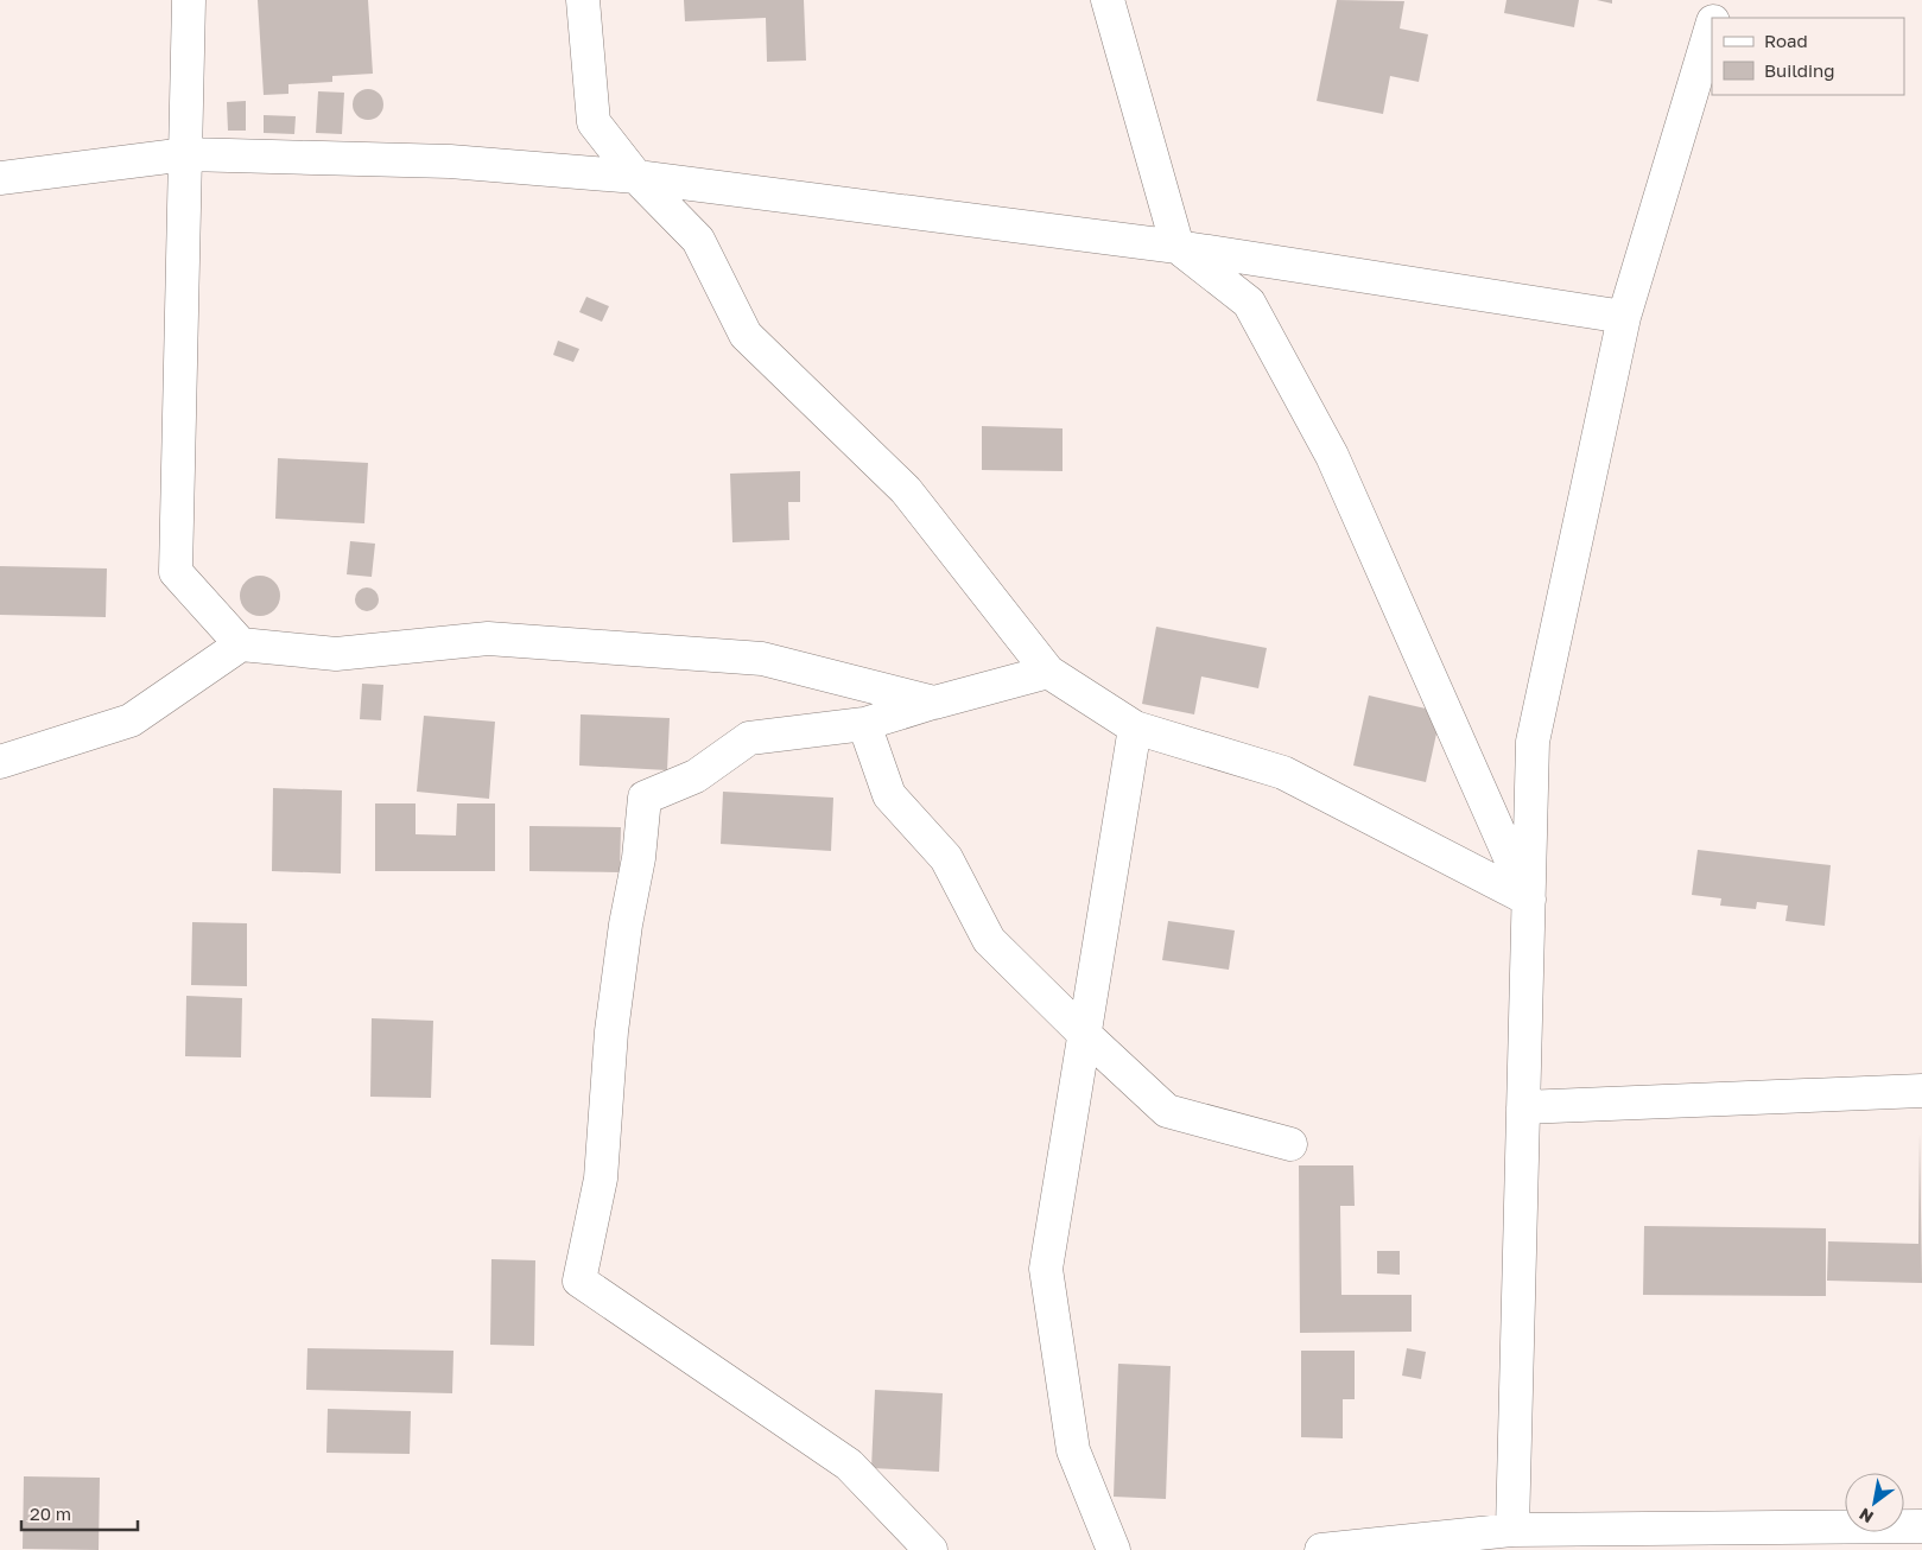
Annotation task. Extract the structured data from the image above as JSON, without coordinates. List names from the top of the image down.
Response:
{
  "legend": ["Road", "Building"],
  "scale_bar": "20 m",
  "north": "bottom left"
}
